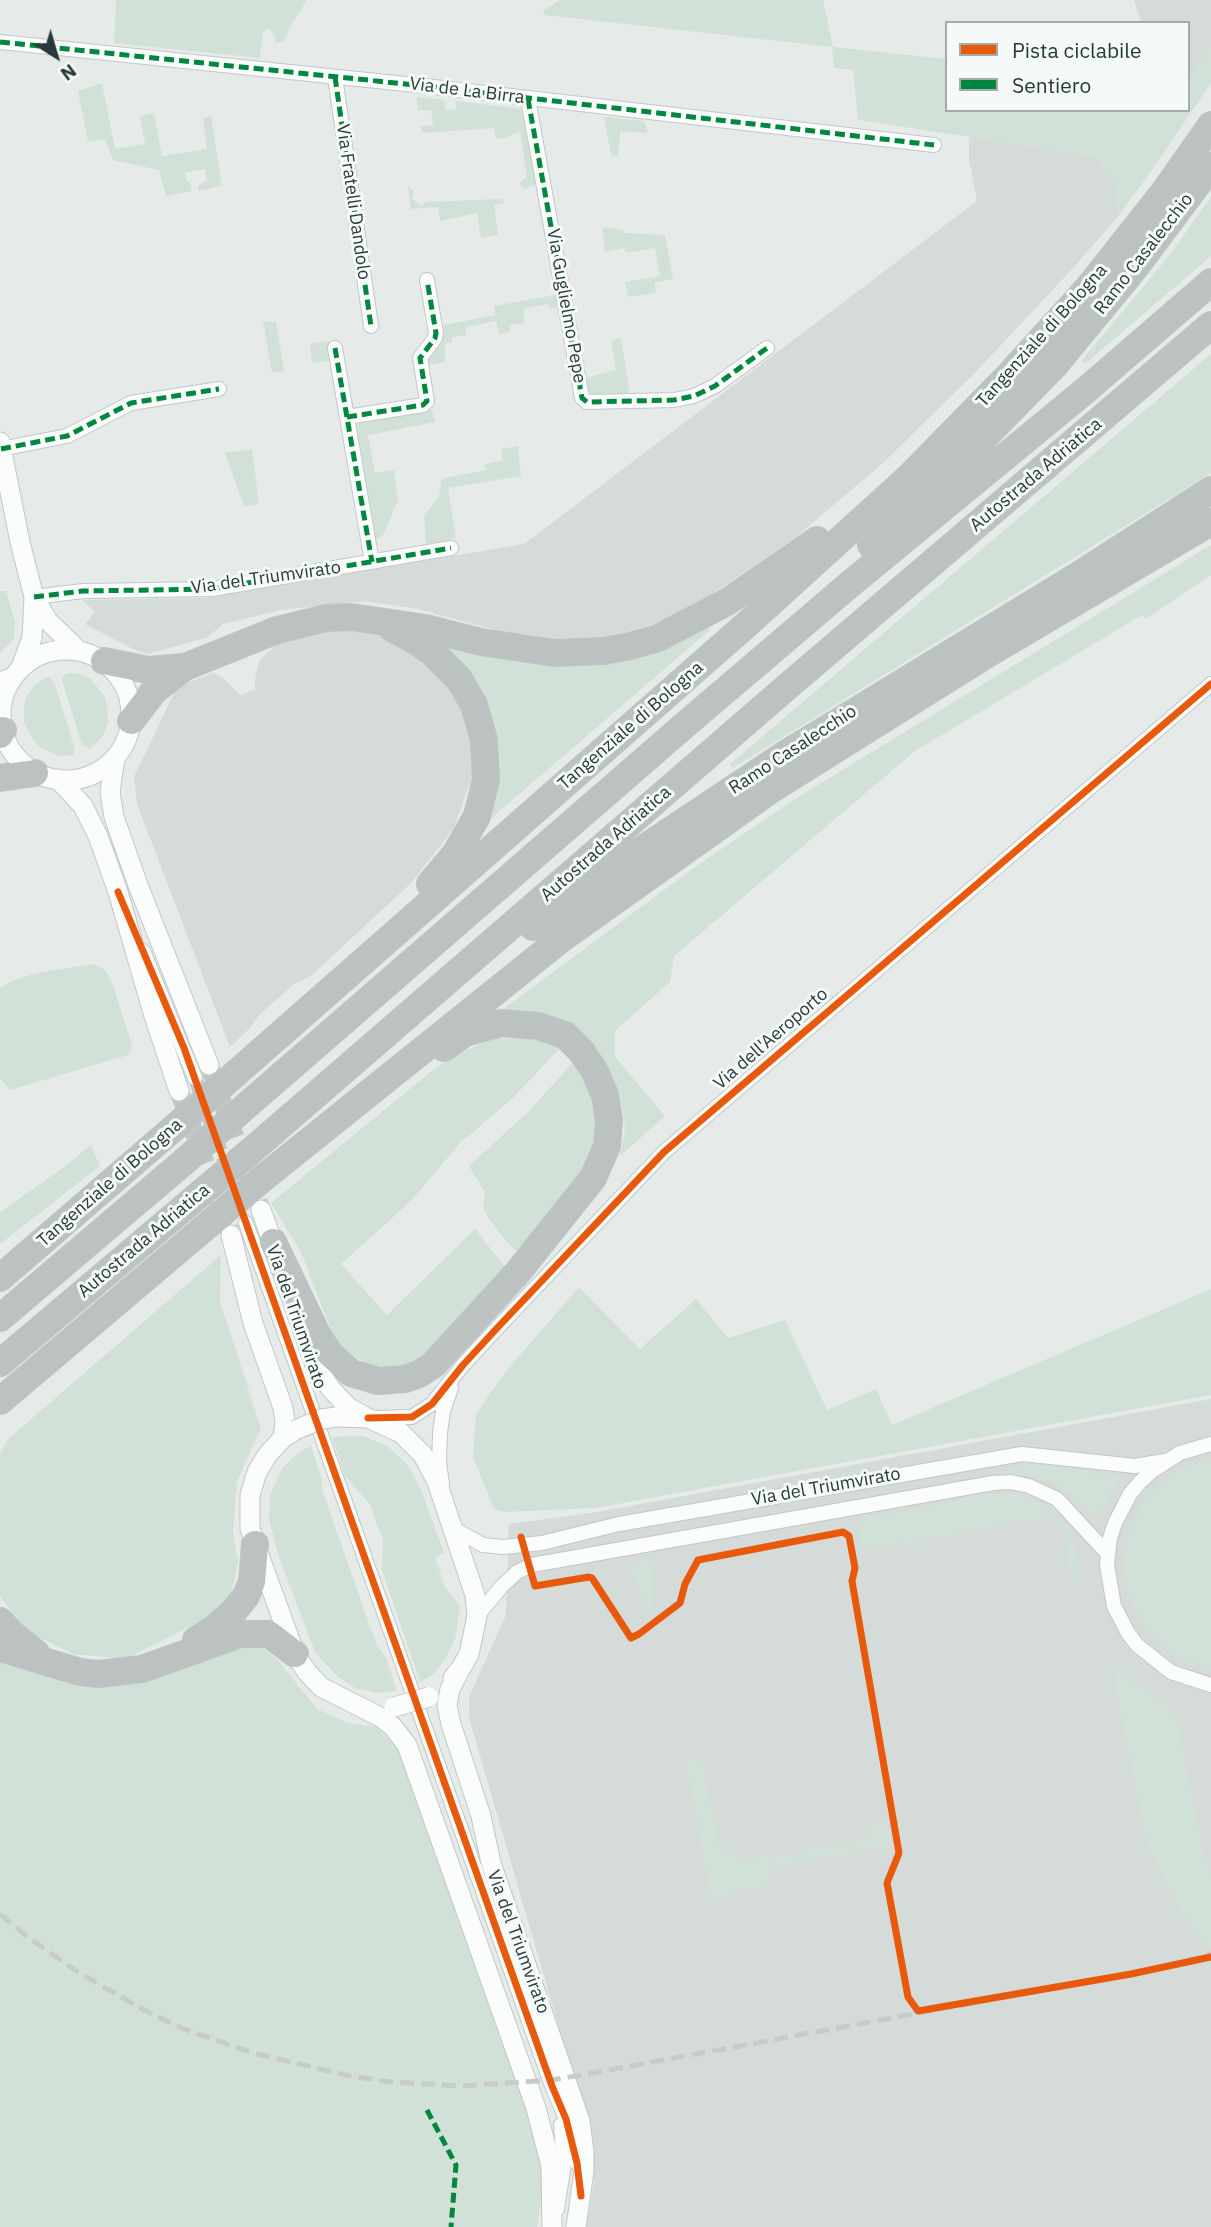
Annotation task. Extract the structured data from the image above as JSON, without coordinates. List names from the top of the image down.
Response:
{
  "streets": {
    "highway": ["Ramo Casalecchio", "Tangenziale di Bologna", "Autostrada Adriatica"],
    "main road": ["Via del Triumvirato"],
    "street": [
      "Via de La Birra",
      "Via Fratelli Dandolo",
      "Via Guglielmo Pepe",
      "Via dell'Aeroporto"
    ]
  },
  "crossings": [
    ["Via de La Birra", "Via Fratelli Dandolo"],
    ["Via de La Birra", "Via Guglielmo Pepe"],
    ["Ramo Casalecchio", "Autostrada Adriatica"],
    ["Via del Triumvirato", "Via dell'Aeroporto"]
  ],
  "legend": ["Pista ciclabile", "Sentiero"],
  "north": "bottom right"
}
